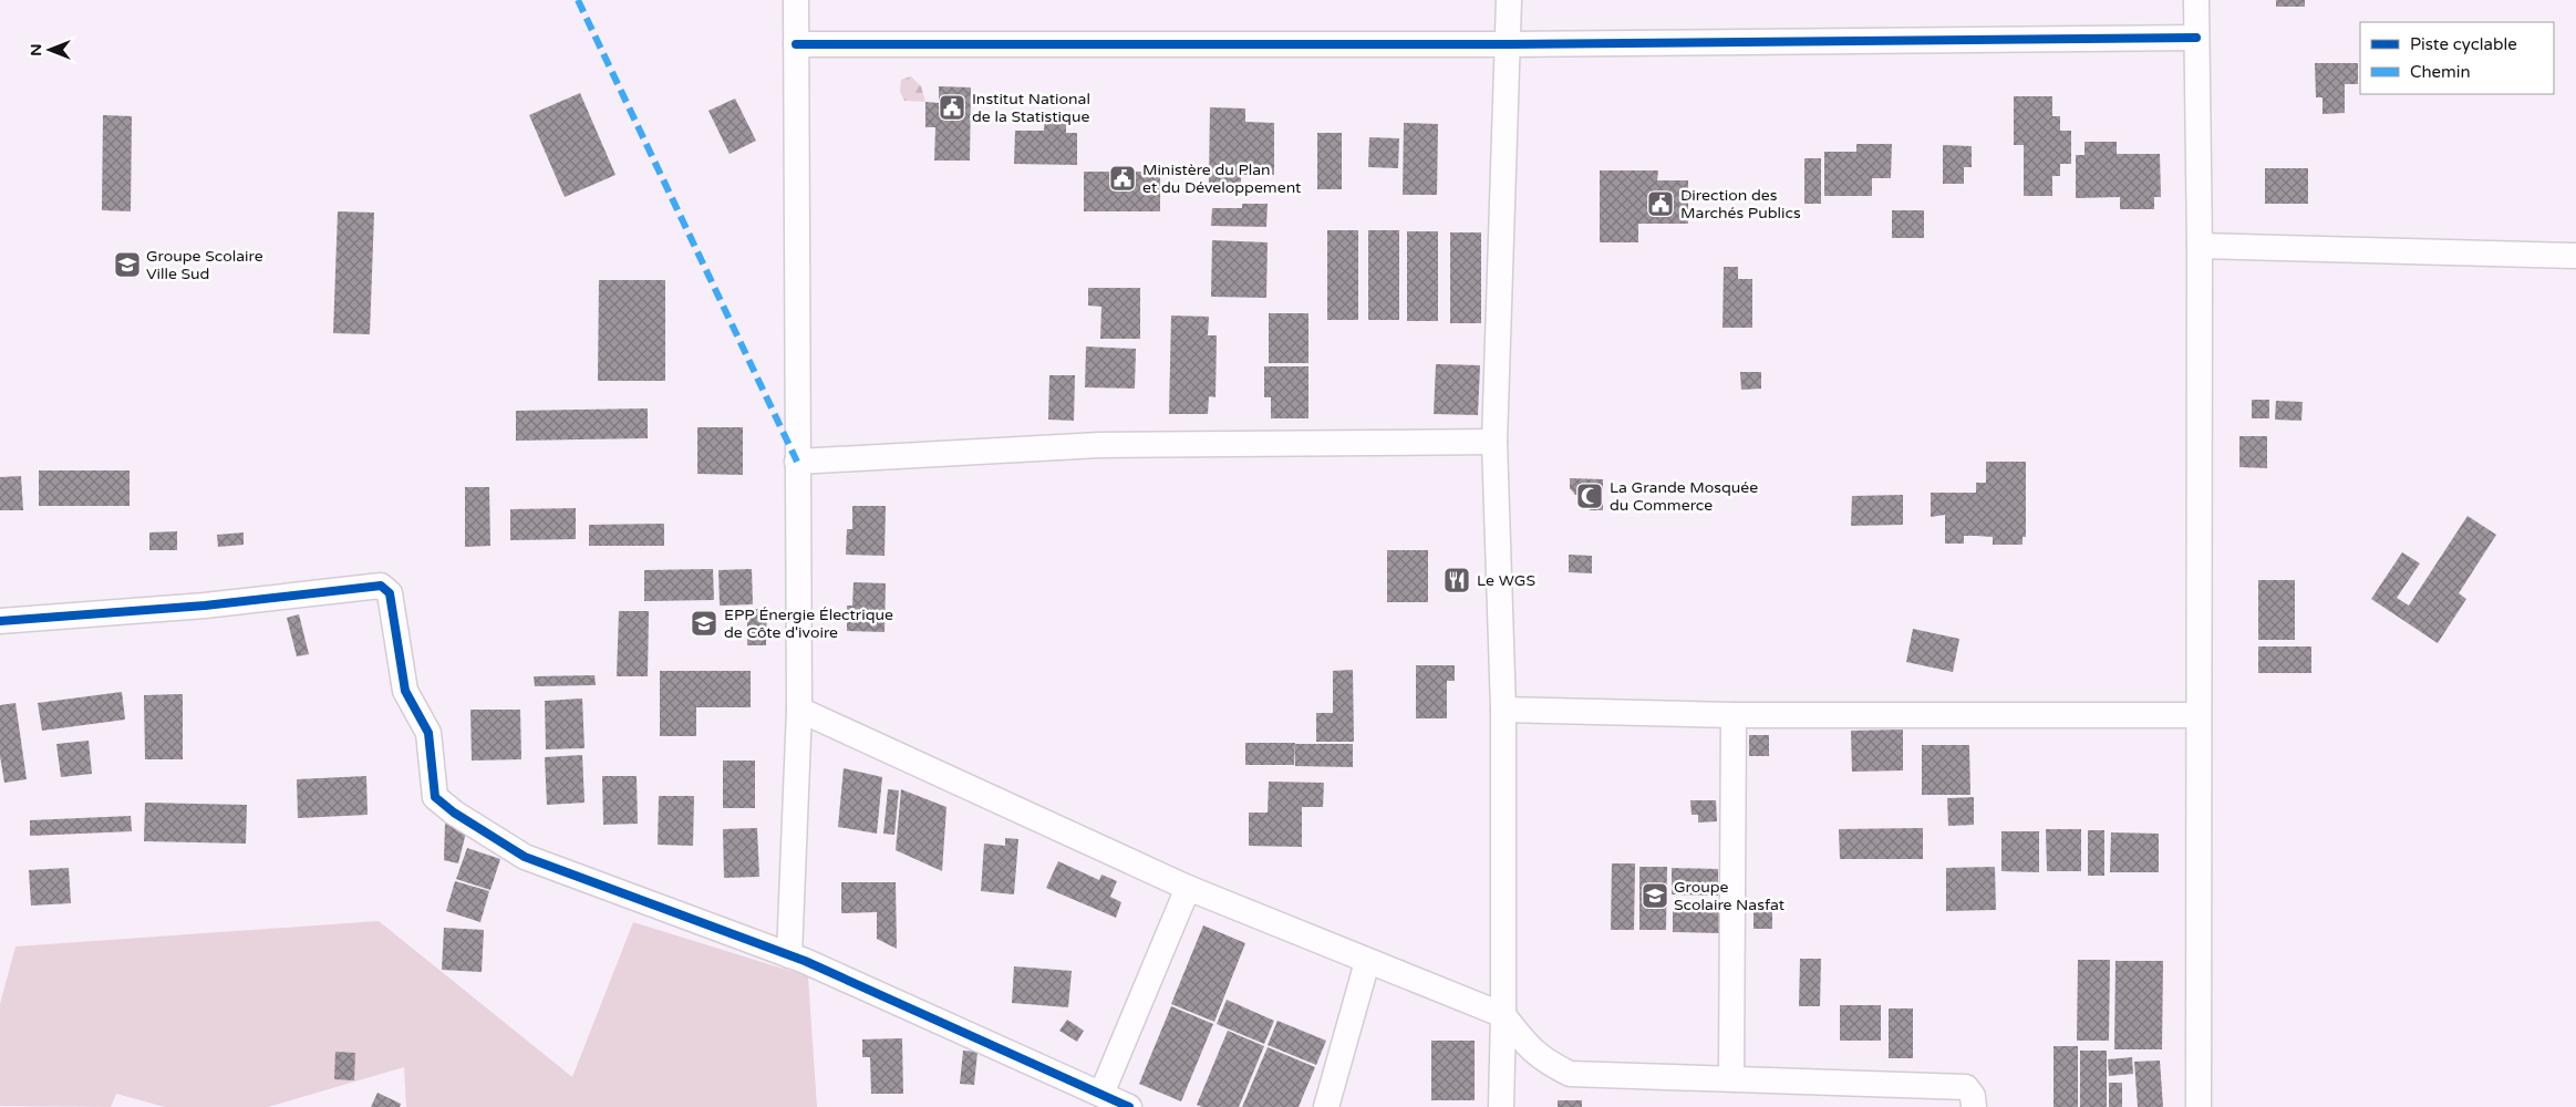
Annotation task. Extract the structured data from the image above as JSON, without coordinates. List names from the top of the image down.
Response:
{
  "places": {
    "public building": ["Institut National de la Statistique", "Ministère du Plan et du Développement", "Direction des Marchés Publics"],
    "school or university": ["Groupe Scolaire Ville Sud", "EPP Énergie Électrique de Côte d'ivoire", "Groupe Scolaire Nasfat"],
    "mosque": ["La Grande Mosquée du Commerce"],
    "restaurant": ["Le WGS"]
  },
  "legend": ["Piste cyclable", "Chemin"],
  "north": "left"
}
